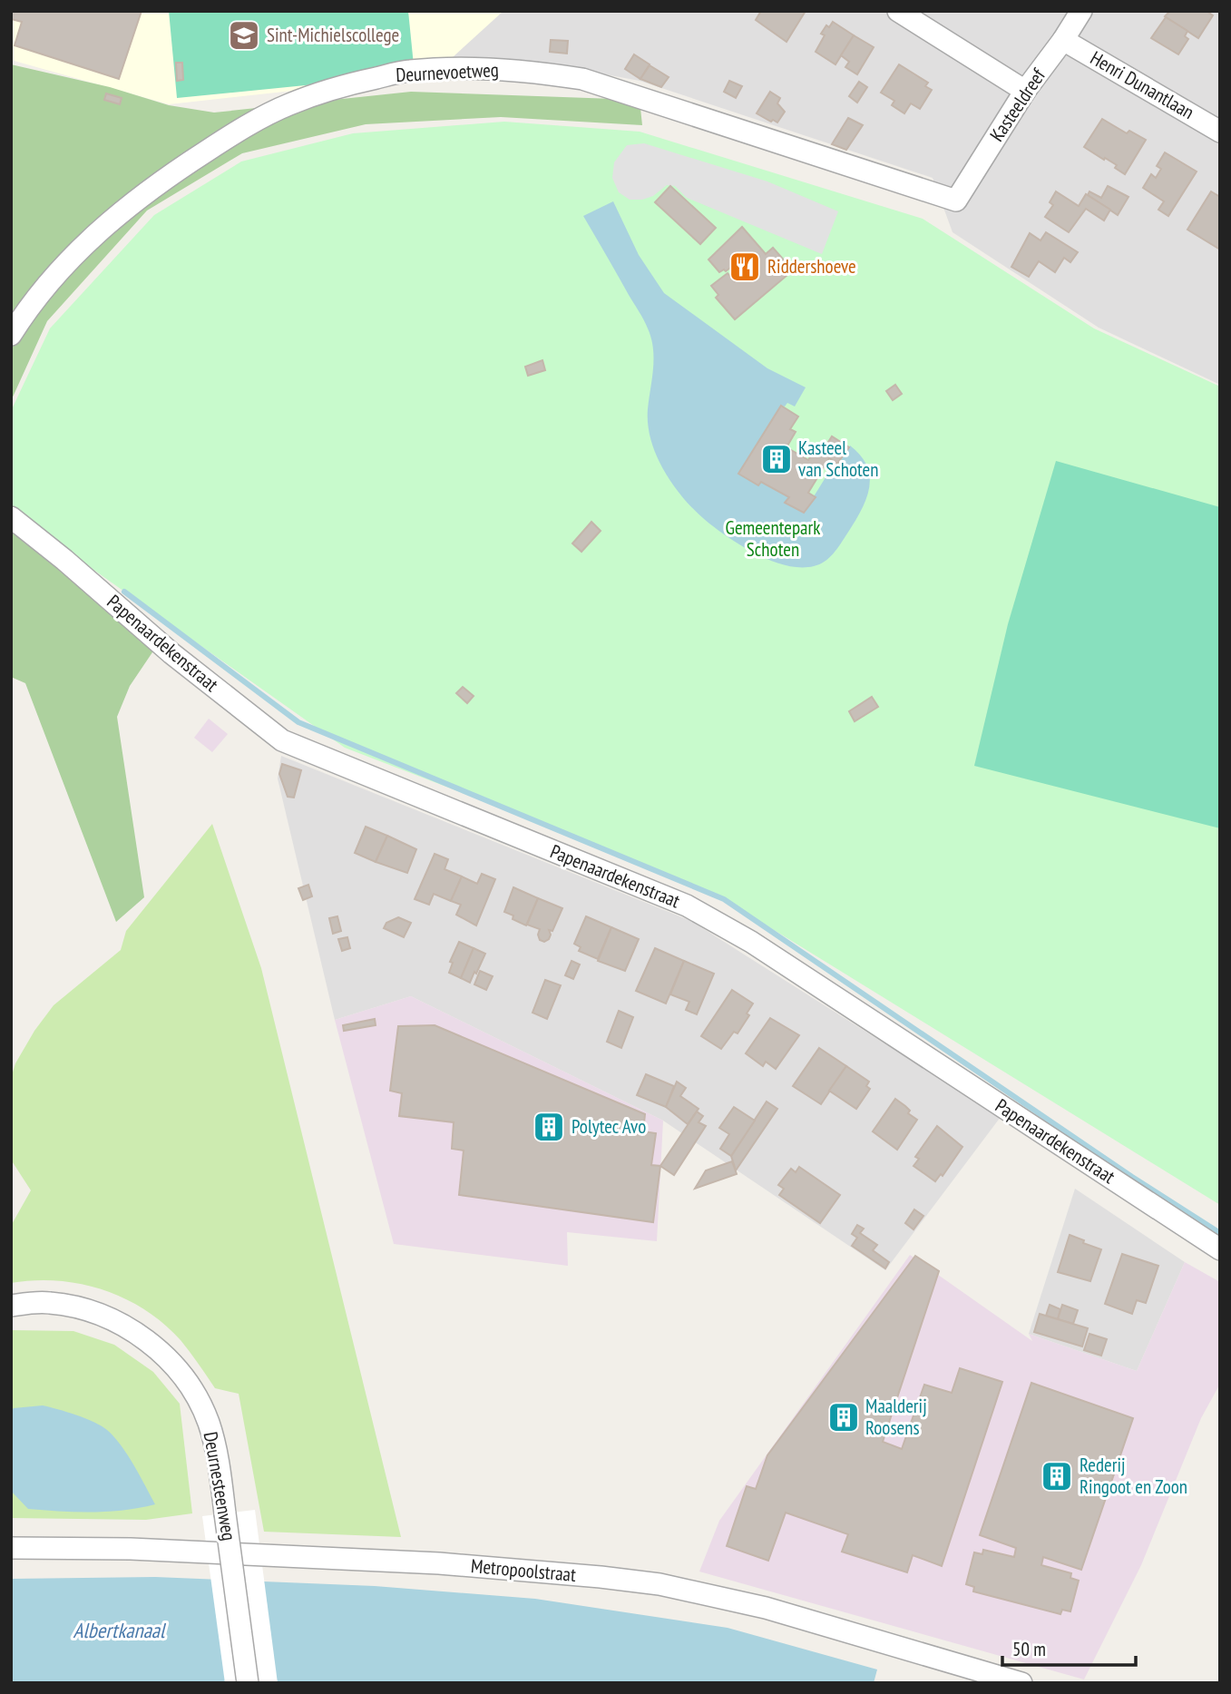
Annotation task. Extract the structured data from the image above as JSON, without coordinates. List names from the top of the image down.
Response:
{
  "streets": {
    "street": [
      "Deurnevoetweg",
      "Henri Dunantlaan",
      "Kasteeldreef",
      "Papenaardekenstraat",
      "Deurnesteenweg",
      "Metropoolstraat"
    ]
  },
  "crossings": [
    ["Deurnevoetweg", "Kasteeldreef"],
    ["Henri Dunantlaan", "Kasteeldreef"]
  ],
  "water": ["Albertkanaal"],
  "parks": ["Gemeentepark Schoten"],
  "places": {
    "school or university": ["Sint-Michielscollege"],
    "restaurant": ["Riddershoeve"],
    "building": [
      "Kasteel van Schoten",
      "Polytec Avo",
      "Maalderij Roosens",
      "Rederij Ringoot en Zoon"
    ]
  },
  "scale_bar": "50 m"
}
